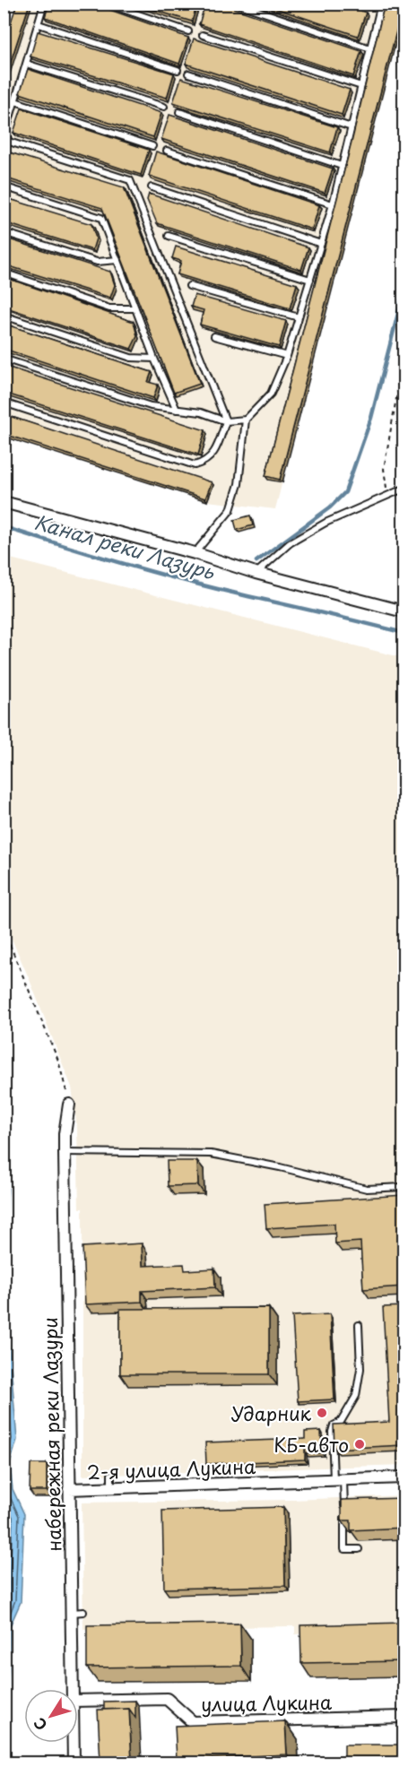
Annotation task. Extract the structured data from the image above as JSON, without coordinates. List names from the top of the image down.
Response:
{
  "streets": {
    "street": ["набережная реки Лазури", "2-я улица Лукина", "улица Лукина"]
  },
  "crossings": [
    ["набережная реки Лазури", "2-я улица Лукина"]
  ],
  "water": ["Канал реки Лазурь"],
  "places": ["Ударник", "КБ-авто"],
  "north": "bottom left"
}
